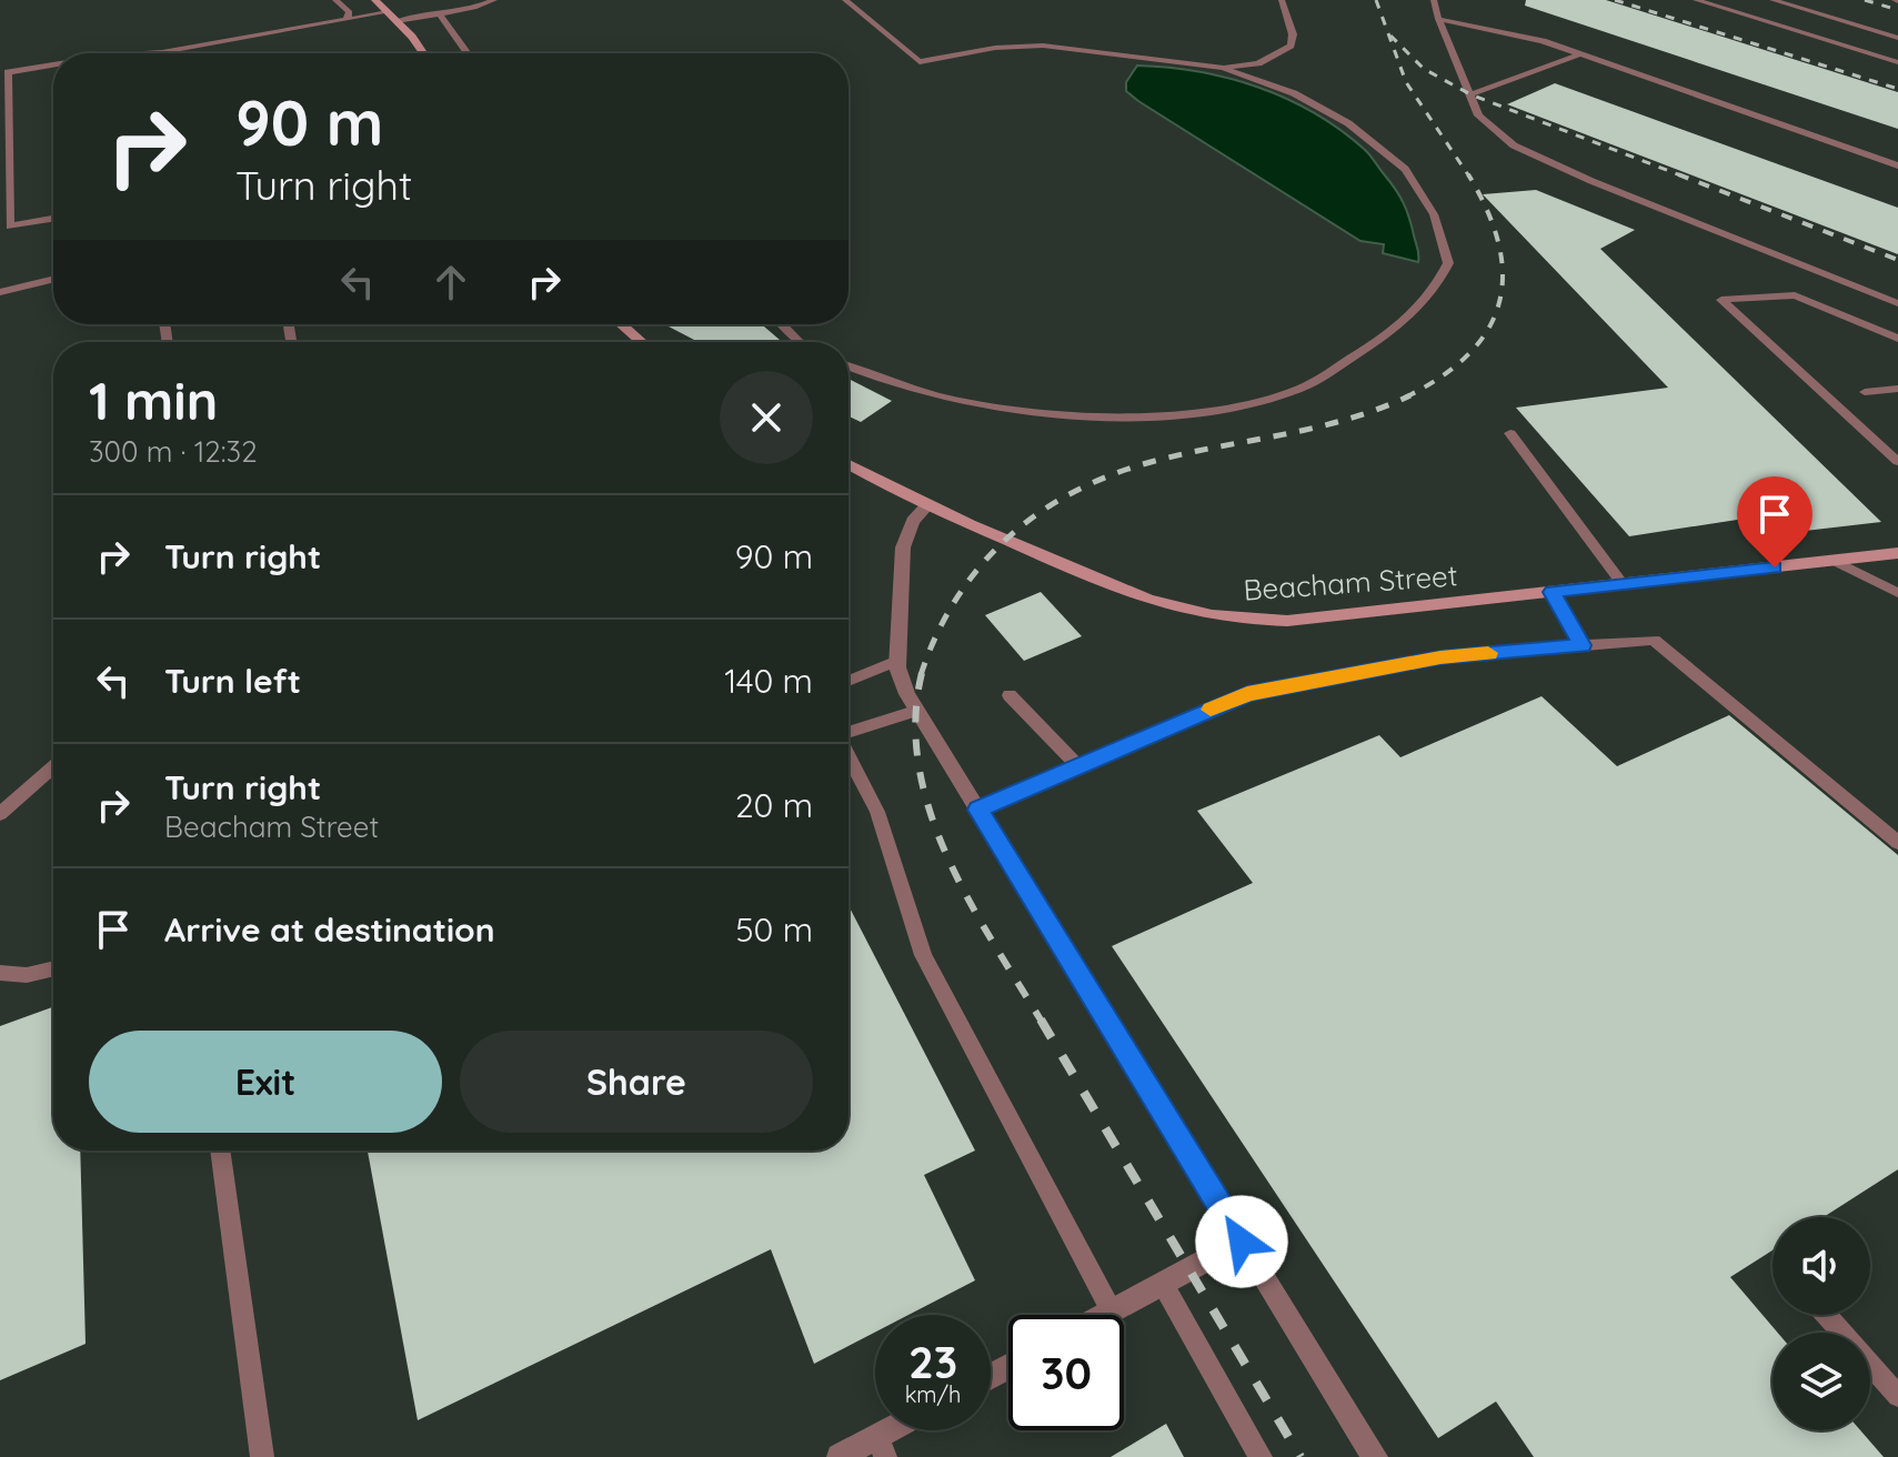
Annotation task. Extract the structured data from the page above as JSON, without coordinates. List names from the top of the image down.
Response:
{
  "streets": {
    "main road": ["Beacham Street"]
  },
  "page": {
    "turn": ["90 m", "Turn right"],
    "heading": ["1 min", "300 m · 12:32"],
    "list": [
      {
        "name": "Turn right",
        "value": "90 m"
      },
      {
        "name": "Turn left",
        "value": "140 m"
      },
      {
        "name": "Turn right",
        "note": "Beacham Street",
        "value": "20 m"
      },
      {
        "name": "Arrive at destination",
        "value": "50 m"
      }
    ],
    "buttons": ["Exit", "Share"],
    "speed": "23 km/h",
    "limit": "30"
  }
}
